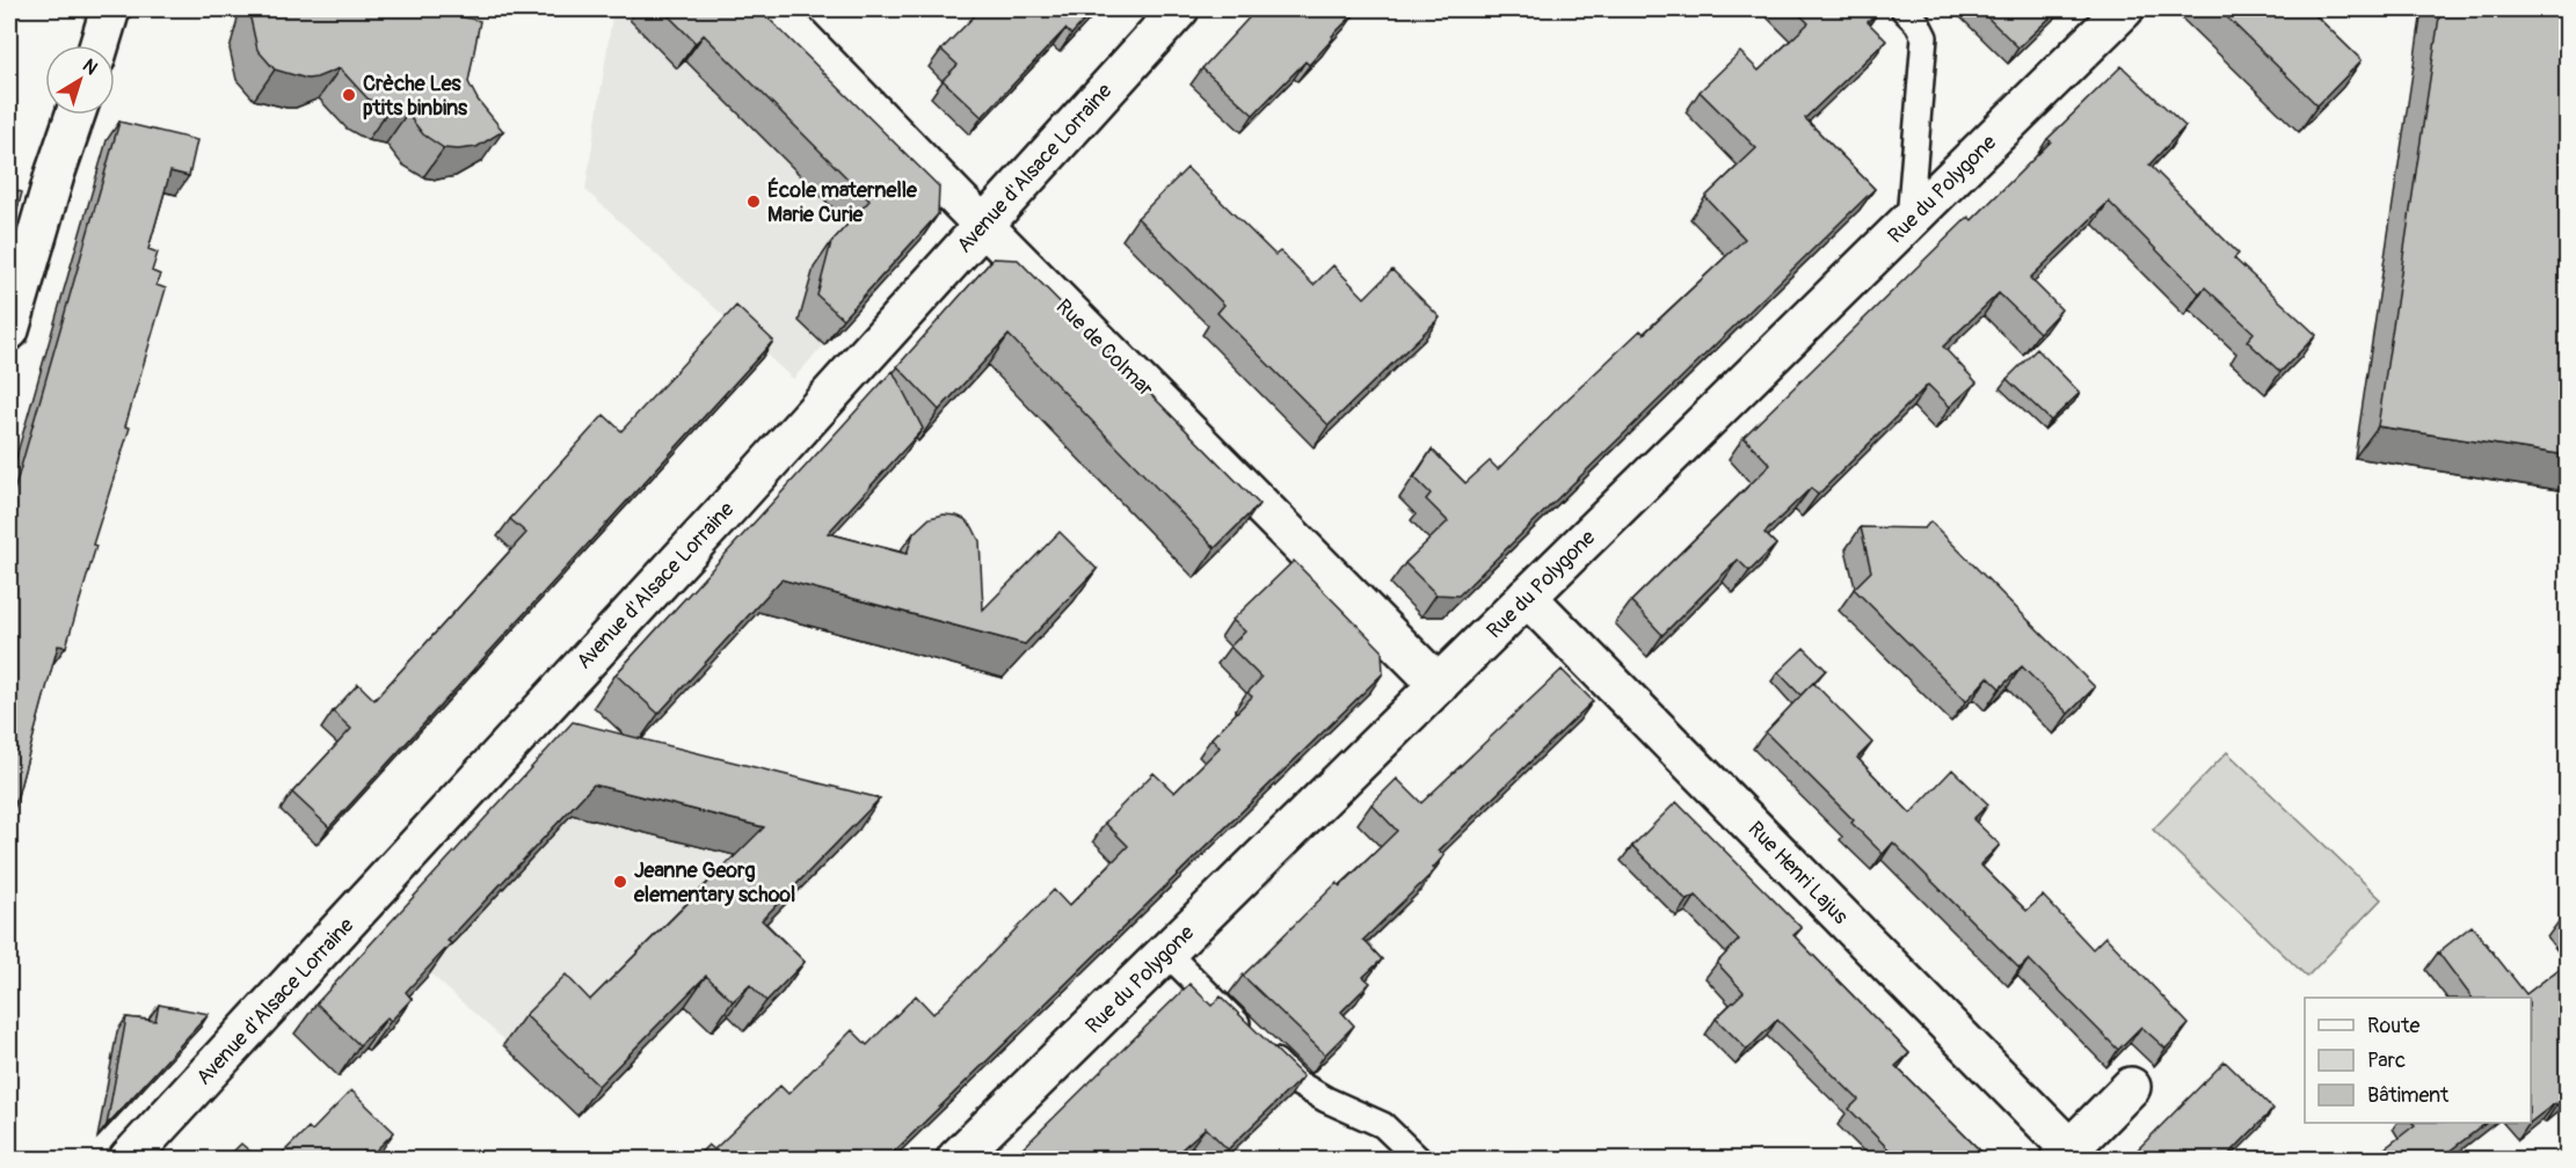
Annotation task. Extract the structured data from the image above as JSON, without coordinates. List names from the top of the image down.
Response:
{
  "streets": {
    "street": [
      "Avenue d'Alsace Lorraine",
      "Rue du Polygone",
      "Rue de Colmar",
      "Rue Henri Lajus"
    ]
  },
  "crossings": [
    ["Avenue d'Alsace Lorraine", "Rue de Colmar"],
    ["Rue du Polygone", "Rue de Colmar"],
    ["Rue du Polygone", "Rue Henri Lajus"]
  ],
  "places": ["Crèche Les ptits binbins", "École maternelle Marie Curie", "Jeanne Georg elementary school"],
  "legend": ["Route", "Parc", "Bâtiment"],
  "north": "top right"
}
